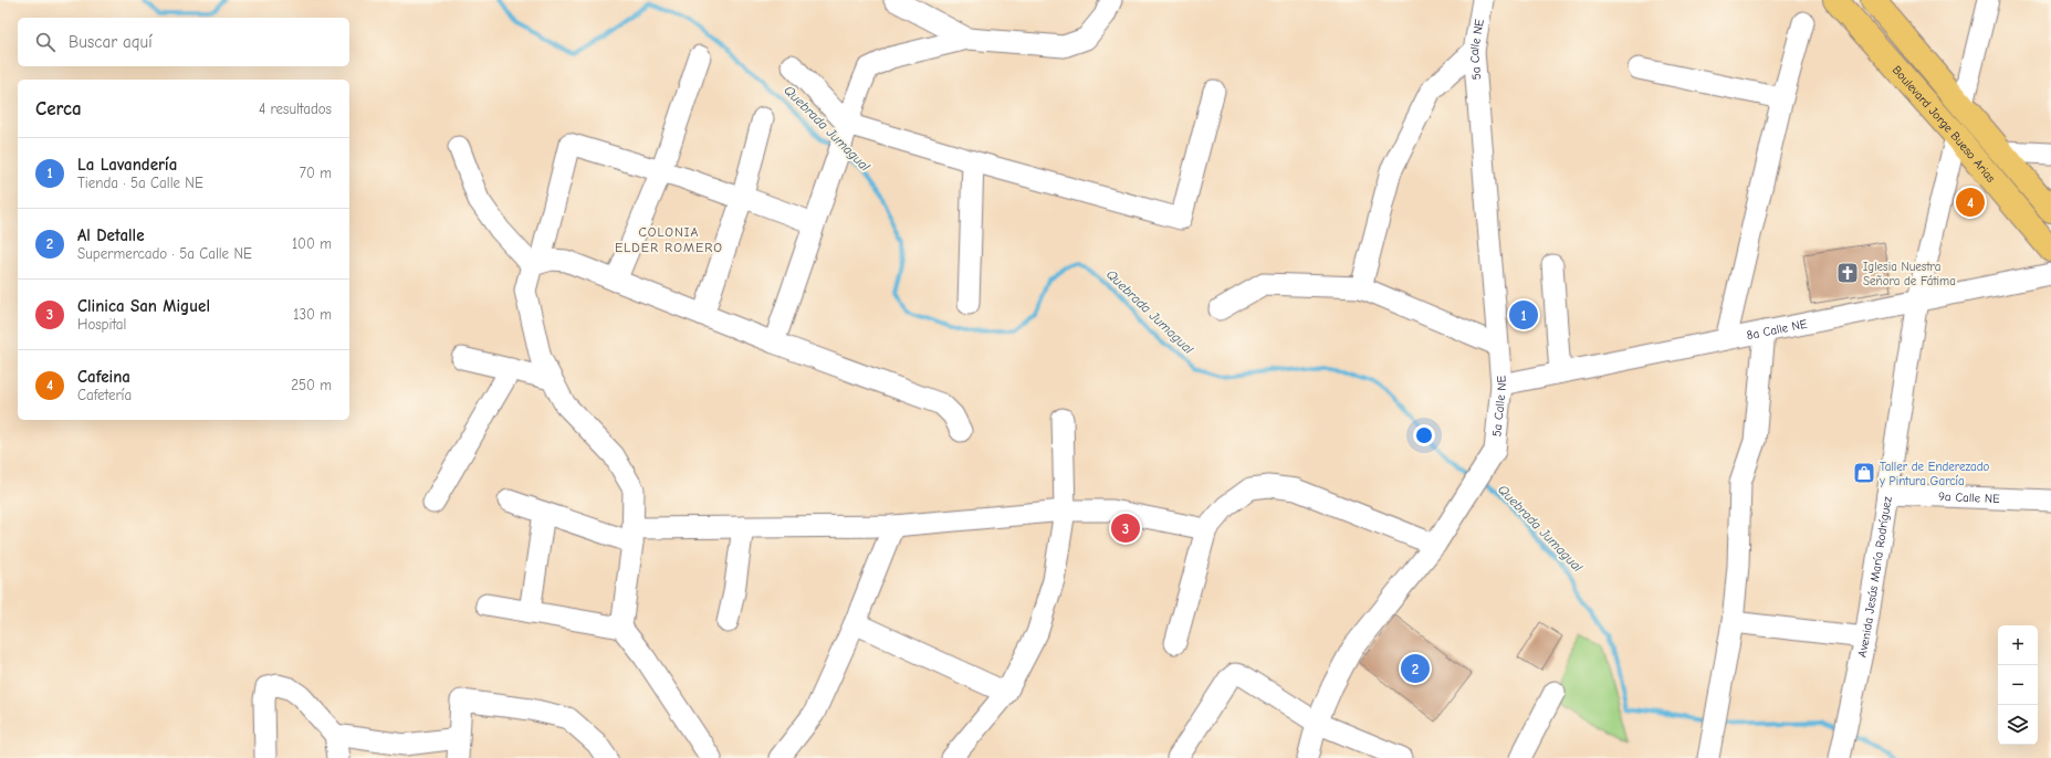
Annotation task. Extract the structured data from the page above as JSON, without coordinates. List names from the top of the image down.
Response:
{
  "streets": {
    "main road": ["Boulevard Jorge Bueso Arias"],
    "street": [
      "5a Calle NE",
      "8a Calle NE",
      "9a Calle NE",
      "Avenida Jesús María Rodríguez"
    ]
  },
  "crossings": [
    ["5a Calle NE", "8a Calle NE"],
    ["Boulevard Jorge Bueso Arias", "Avenida Jesús María Rodríguez"],
    ["8a Calle NE", "Avenida Jesús María Rodríguez"],
    ["9a Calle NE", "Avenida Jesús María Rodríguez"]
  ],
  "districts": ["COLONIA ELDER ROMERO"],
  "water": ["Quebrada Jumagual"],
  "places": {
    "church": ["Iglesia Nuestra Señora de Fátima"],
    "shop": ["Taller de Enderezado y Pintura García"]
  },
  "page": {
    "search": "Buscar aquí",
    "heading": ["Cerca", "4 resultados"],
    "list": [
      {
        "mark": "1",
        "name": "La Lavandería",
        "note": "Tienda · 5a Calle NE",
        "value": "70 m"
      },
      {
        "mark": "2",
        "name": "Al Detalle",
        "note": "Supermercado · 5a Calle NE",
        "value": "100 m"
      },
      {
        "mark": "3",
        "name": "Clinica San Miguel",
        "note": "Hospital",
        "value": "130 m"
      },
      {
        "mark": "4",
        "name": "Cafeina",
        "note": "Cafetería",
        "value": "250 m"
      }
    ],
    "pins": [
      "4",
      "1",
      "3",
      "2"
    ],
    "map_buttons": ["+", "−"]
  }
}
